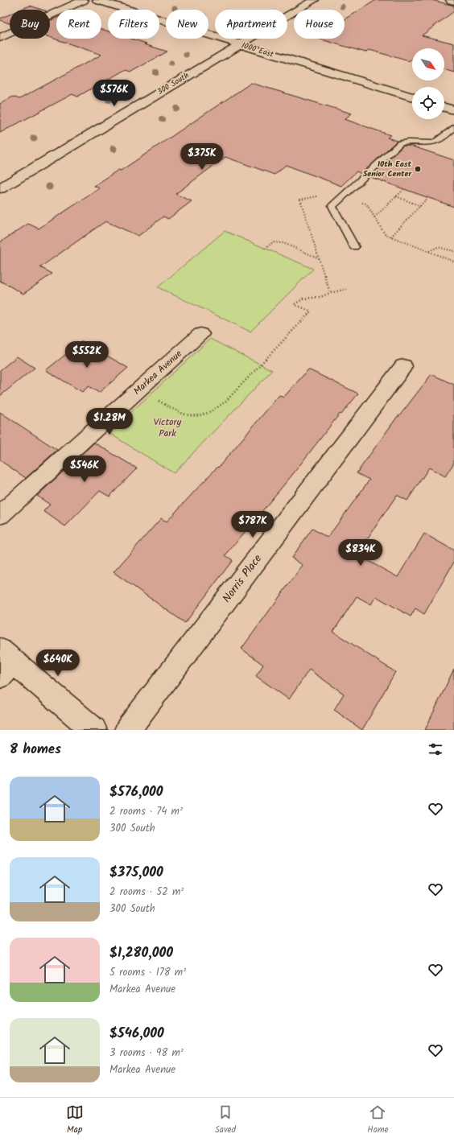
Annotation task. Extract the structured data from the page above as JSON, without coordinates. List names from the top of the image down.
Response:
{
  "streets": {
    "street": [
      "1000 East",
      "300 South",
      "Markea Avenue",
      "Norris Place"
    ]
  },
  "crossings": [
    ["1000 East", "300 South"]
  ],
  "parks": ["Victory Park"],
  "places": ["10th East Senior Center"],
  "north": "bottom right",
  "page": {
    "chip": [
      "Buy",
      "Rent",
      "Filters",
      "New",
      "Apartment",
      "House"
    ],
    "price": [
      "$576K",
      "$375K",
      "$552K",
      "$1.28M",
      "$546K",
      "$787K",
      "$834K",
      "$640K"
    ],
    "heading": "8 homes",
    "list": [
      {
        "name": "$576,000",
        "note": "2 rooms · 74 m² · 300 South"
      },
      {
        "name": "$375,000",
        "note": "2 rooms · 52 m² · 300 South"
      },
      {
        "name": "$1,280,000",
        "note": "5 rooms · 178 m² · Markea Avenue"
      },
      {
        "name": "$546,000",
        "note": "3 rooms · 98 m² · Markea Avenue"
      }
    ],
    "tabs": ["Map", "Saved", "Home"]
  }
}
